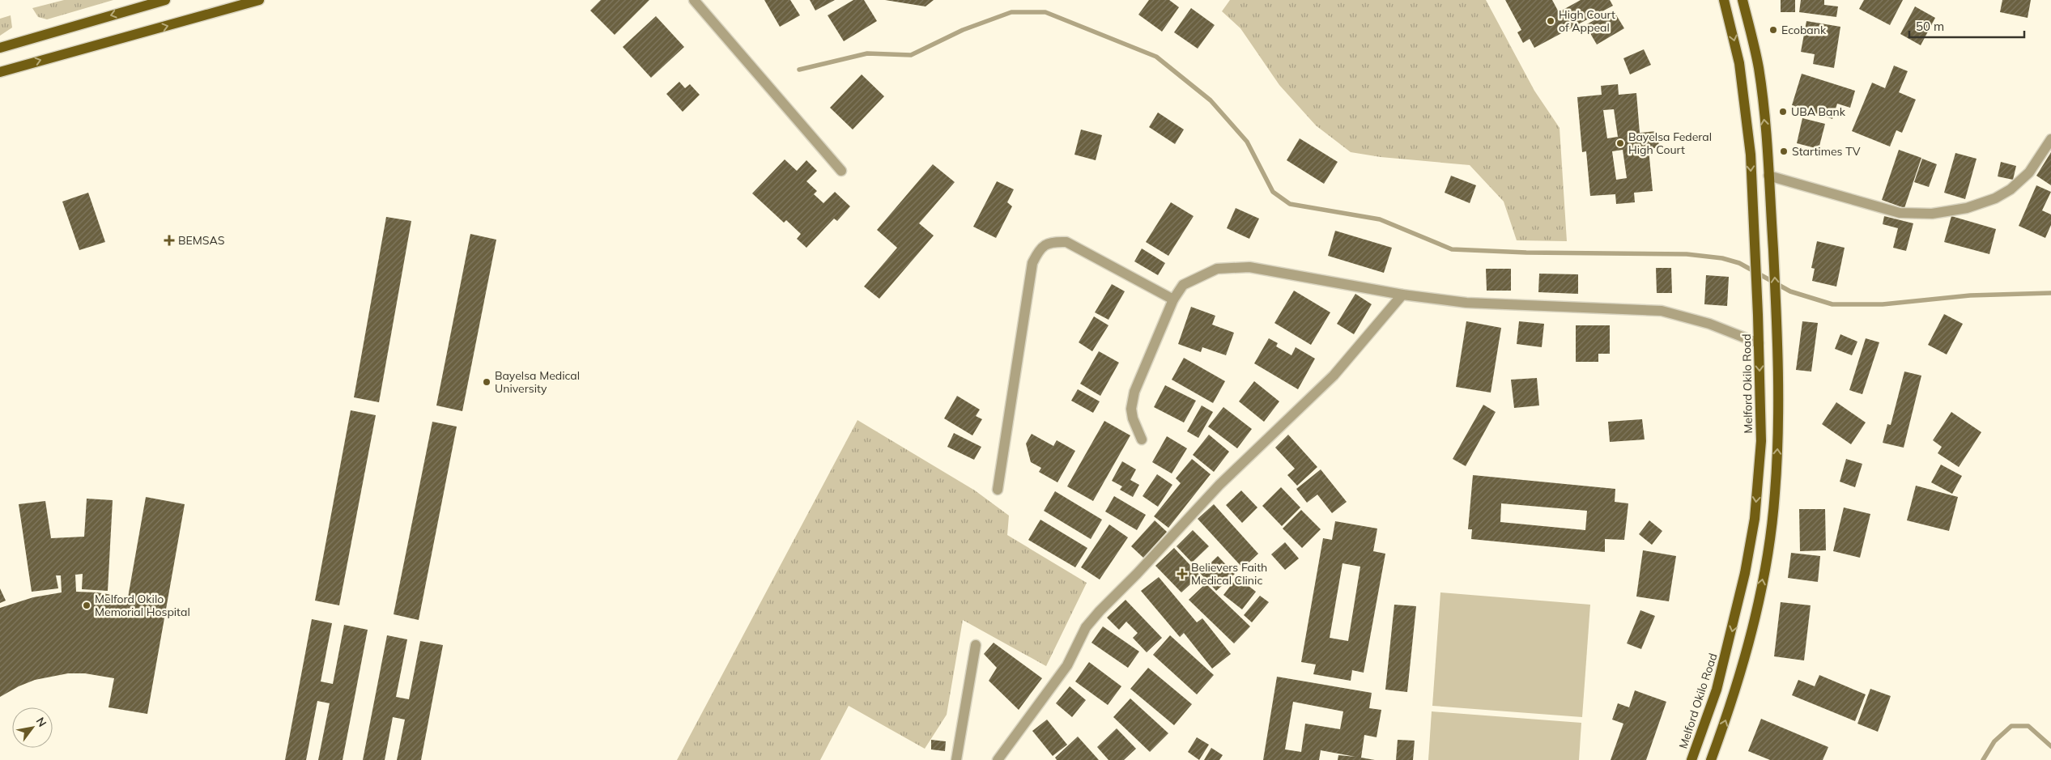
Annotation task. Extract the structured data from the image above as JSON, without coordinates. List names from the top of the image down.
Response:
{
  "streets": {
    "main road": ["Melford Okilo Road"]
  },
  "places": {
    "other": [
      "High Court of Appeal",
      "Ecobank",
      "UBA Bank",
      "Bayelsa Federal High Court",
      "Startimes TV",
      "Bayelsa Medical University",
      "Melford Okilo Memorial Hospital"
    ],
    "health": ["BEMSAS", "Believers Faith Medical Clinic"]
  },
  "scale_bar": "50 m",
  "north": "top right"
}
